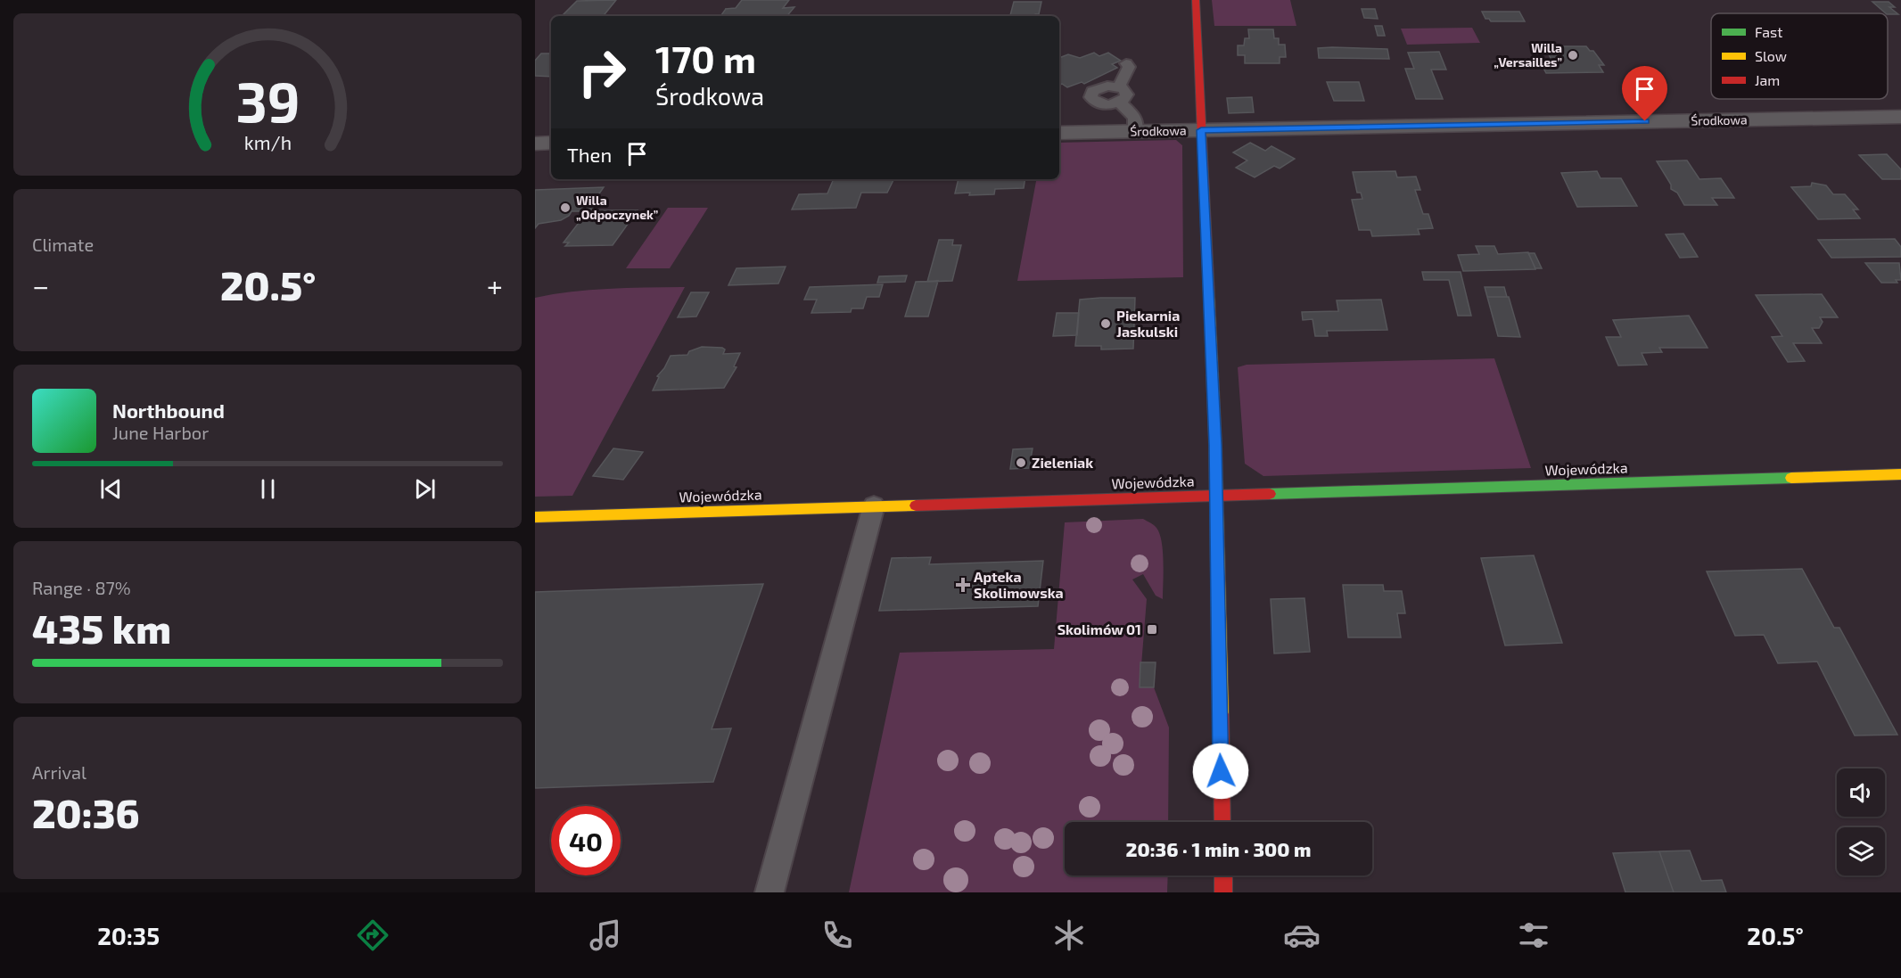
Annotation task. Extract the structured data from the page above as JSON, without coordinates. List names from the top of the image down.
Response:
{
  "streets": {
    "street": ["Środkowa", "Wojewódzka"]
  },
  "places": {
    "other": [
      "Willa „Versailles”",
      "Willa „Odpoczynek”",
      "Piekarnia Jaskulski",
      "Zieleniak"
    ],
    "health": ["Apteka Skolimowska"],
    "transit": ["Skolimów 01"]
  },
  "legend": ["Fast", "Slow", "Jam"],
  "page": {
    "turn": ["170 m", "Środkowa"],
    "then": "Then",
    "tile": [
      "Climate",
      ["Range · 87%", "435 km"],
      ["Arrival", "20:36"]
    ],
    "heat": ["−", "20.5°", "+"],
    "song": ["Northbound", "June Harbor"],
    "limit": "40",
    "trip": "20:36 · 1 min · 300 m",
    "tabs": ["20:35", "20.5°"],
    "gauge": ["39", "km/h"]
  }
}
